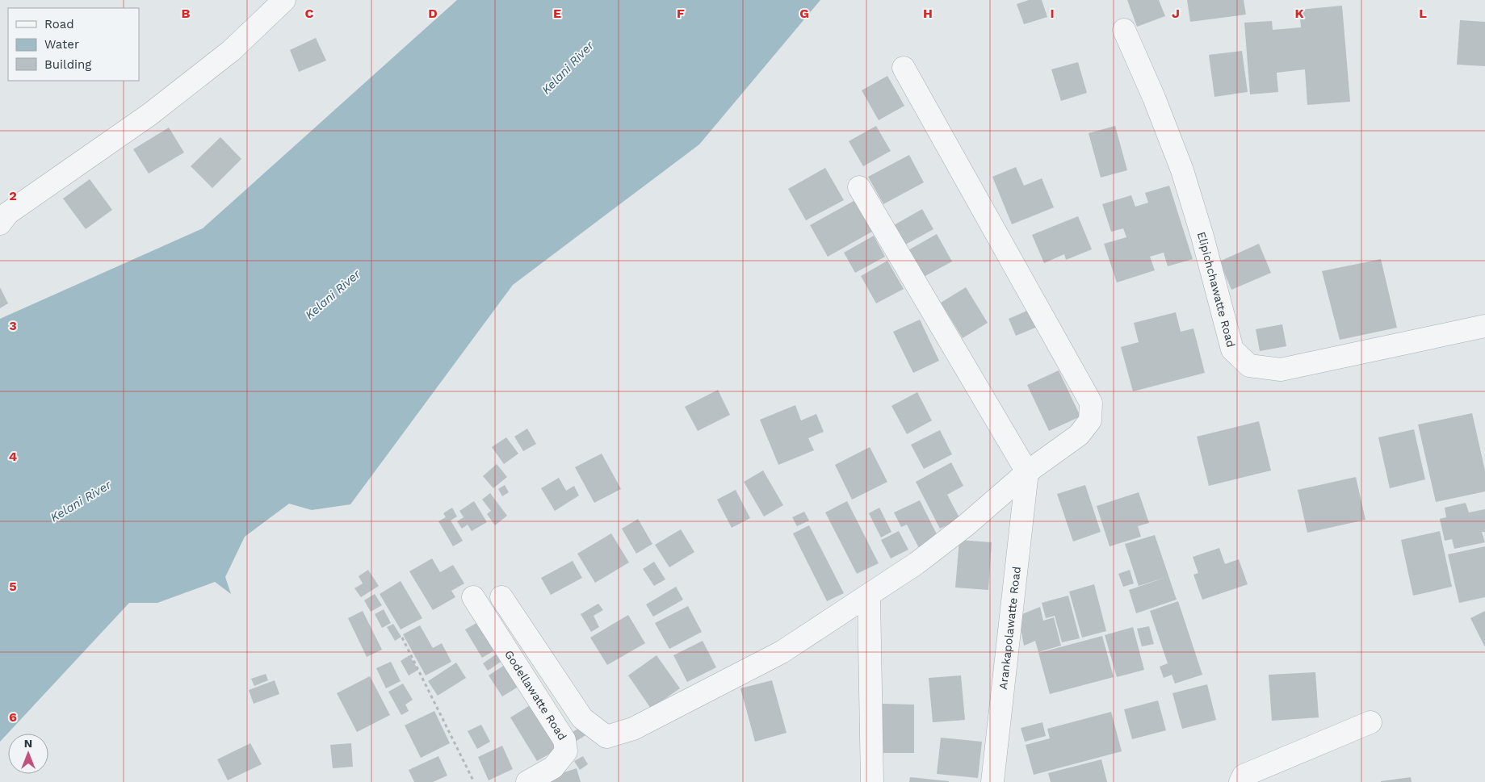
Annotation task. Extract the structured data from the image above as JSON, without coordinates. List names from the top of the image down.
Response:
{
  "streets": {
    "street": ["Elipichchawatte Road", "Arankapolawatte Road", "Godellawatte Road"]
  },
  "water": ["Kelani River"],
  "legend": ["Road", "Water", "Building"],
  "north": "top",
  "grid": {
    "columns": [
      "B",
      "C",
      "D",
      "E",
      "F",
      "G",
      "H",
      "I",
      "J",
      "K",
      "L"
    ],
    "rows": [
      "2",
      "3",
      "4",
      "5",
      "6"
    ]
  }
}
